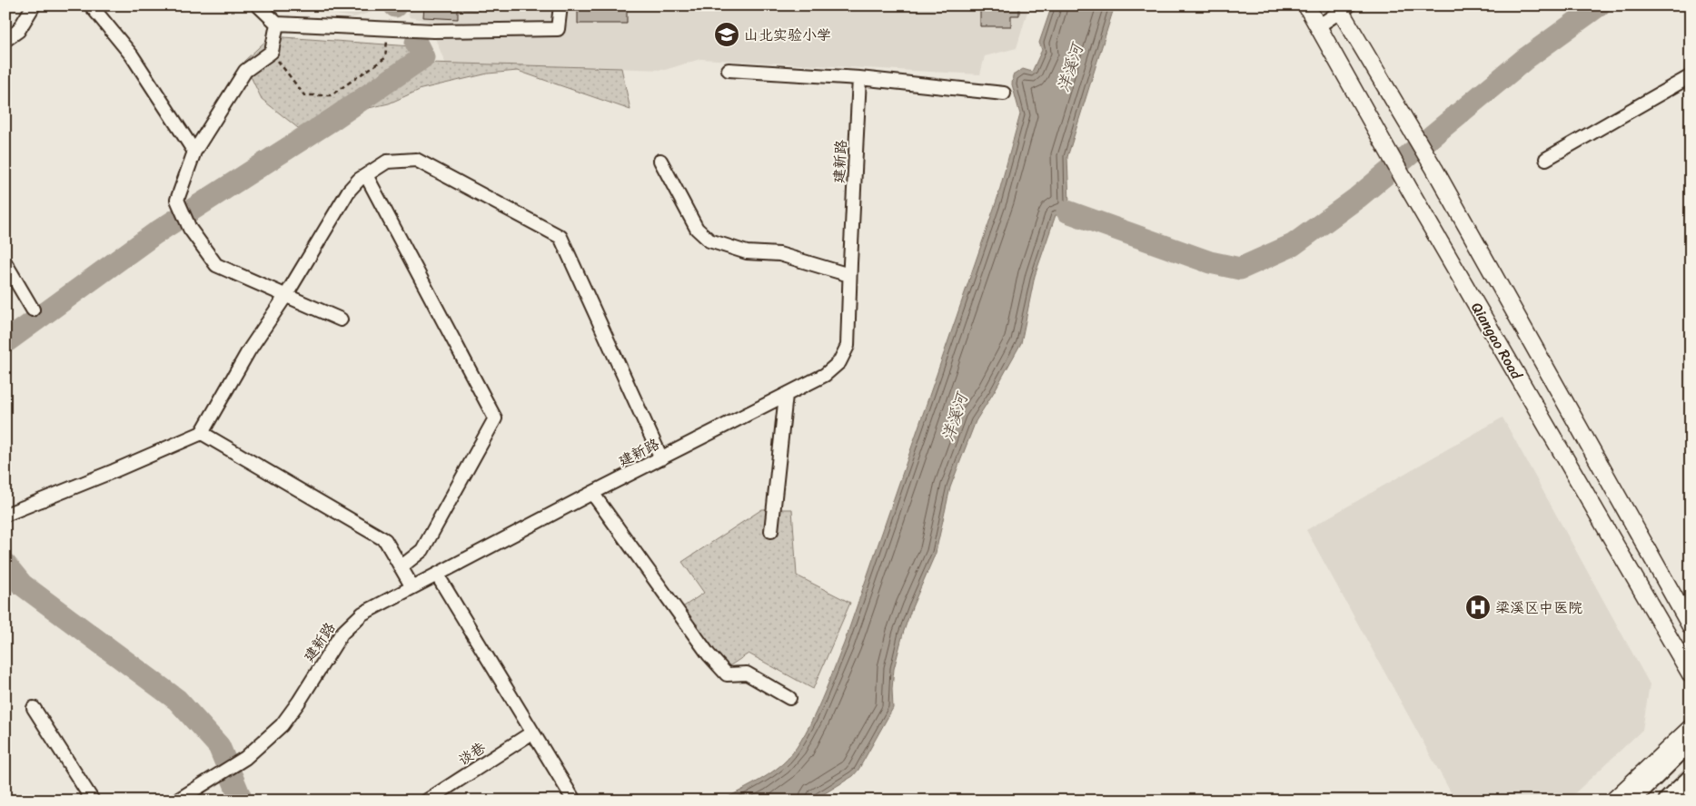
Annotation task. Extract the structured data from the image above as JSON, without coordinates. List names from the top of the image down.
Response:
{
  "streets": {
    "main road": ["Qiangao Road"],
    "street": ["建新路", "谈巷"]
  },
  "water": ["洋溪河"],
  "places": {
    "school or university": ["山北实验小学"],
    "hospital": ["梁溪区中医院"]
  }
}
